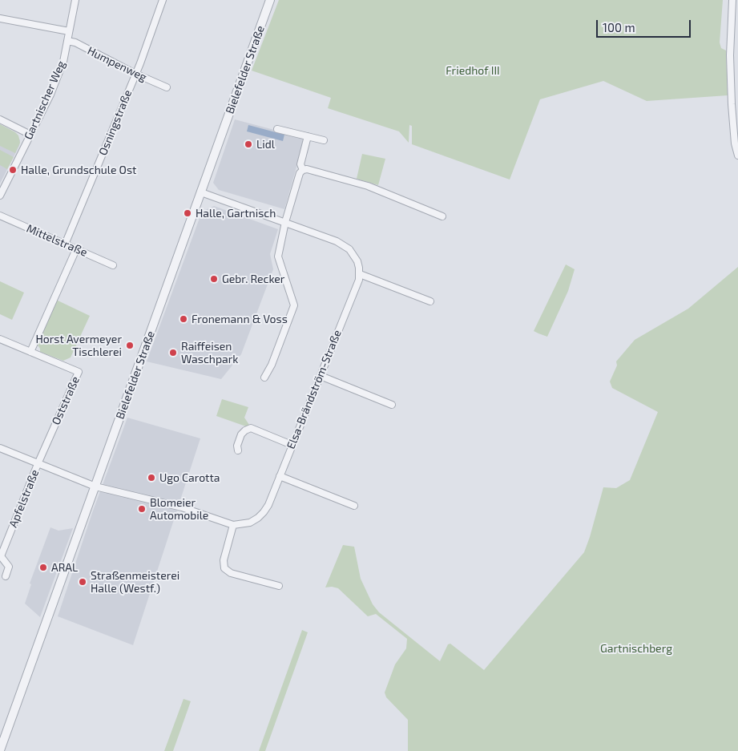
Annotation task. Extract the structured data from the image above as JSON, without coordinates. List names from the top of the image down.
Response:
{
  "streets": {
    "street": [
      "Humpenweg",
      "Bielefelder Straße",
      "Gartnischer Weg",
      "Osningstraße",
      "Mittelstraße",
      "Elsa-Brändström-Straße",
      "Oststraße",
      "Apfelstraße"
    ]
  },
  "crossings": [
    ["Humpenweg", "Gartnischer Weg"],
    ["Humpenweg", "Osningstraße"],
    ["Osningstraße", "Mittelstraße"],
    ["Oststraße", "Apfelstraße"]
  ],
  "parks": ["Friedhof III", "Gartnischberg"],
  "places": [
    "Lidl",
    "Halle, Grundschule Ost",
    "Halle, Gartnisch",
    "Gebr. Recker",
    "Fronemann & Voss",
    "Horst Avermeyer Tischlerei",
    "Raiffeisen Waschpark",
    "Ugo Carotta",
    "Blomeier Automobile",
    "ARAL",
    "Straßenmeisterei Halle (Westf.)"
  ],
  "scale_bar": "100 m"
}
